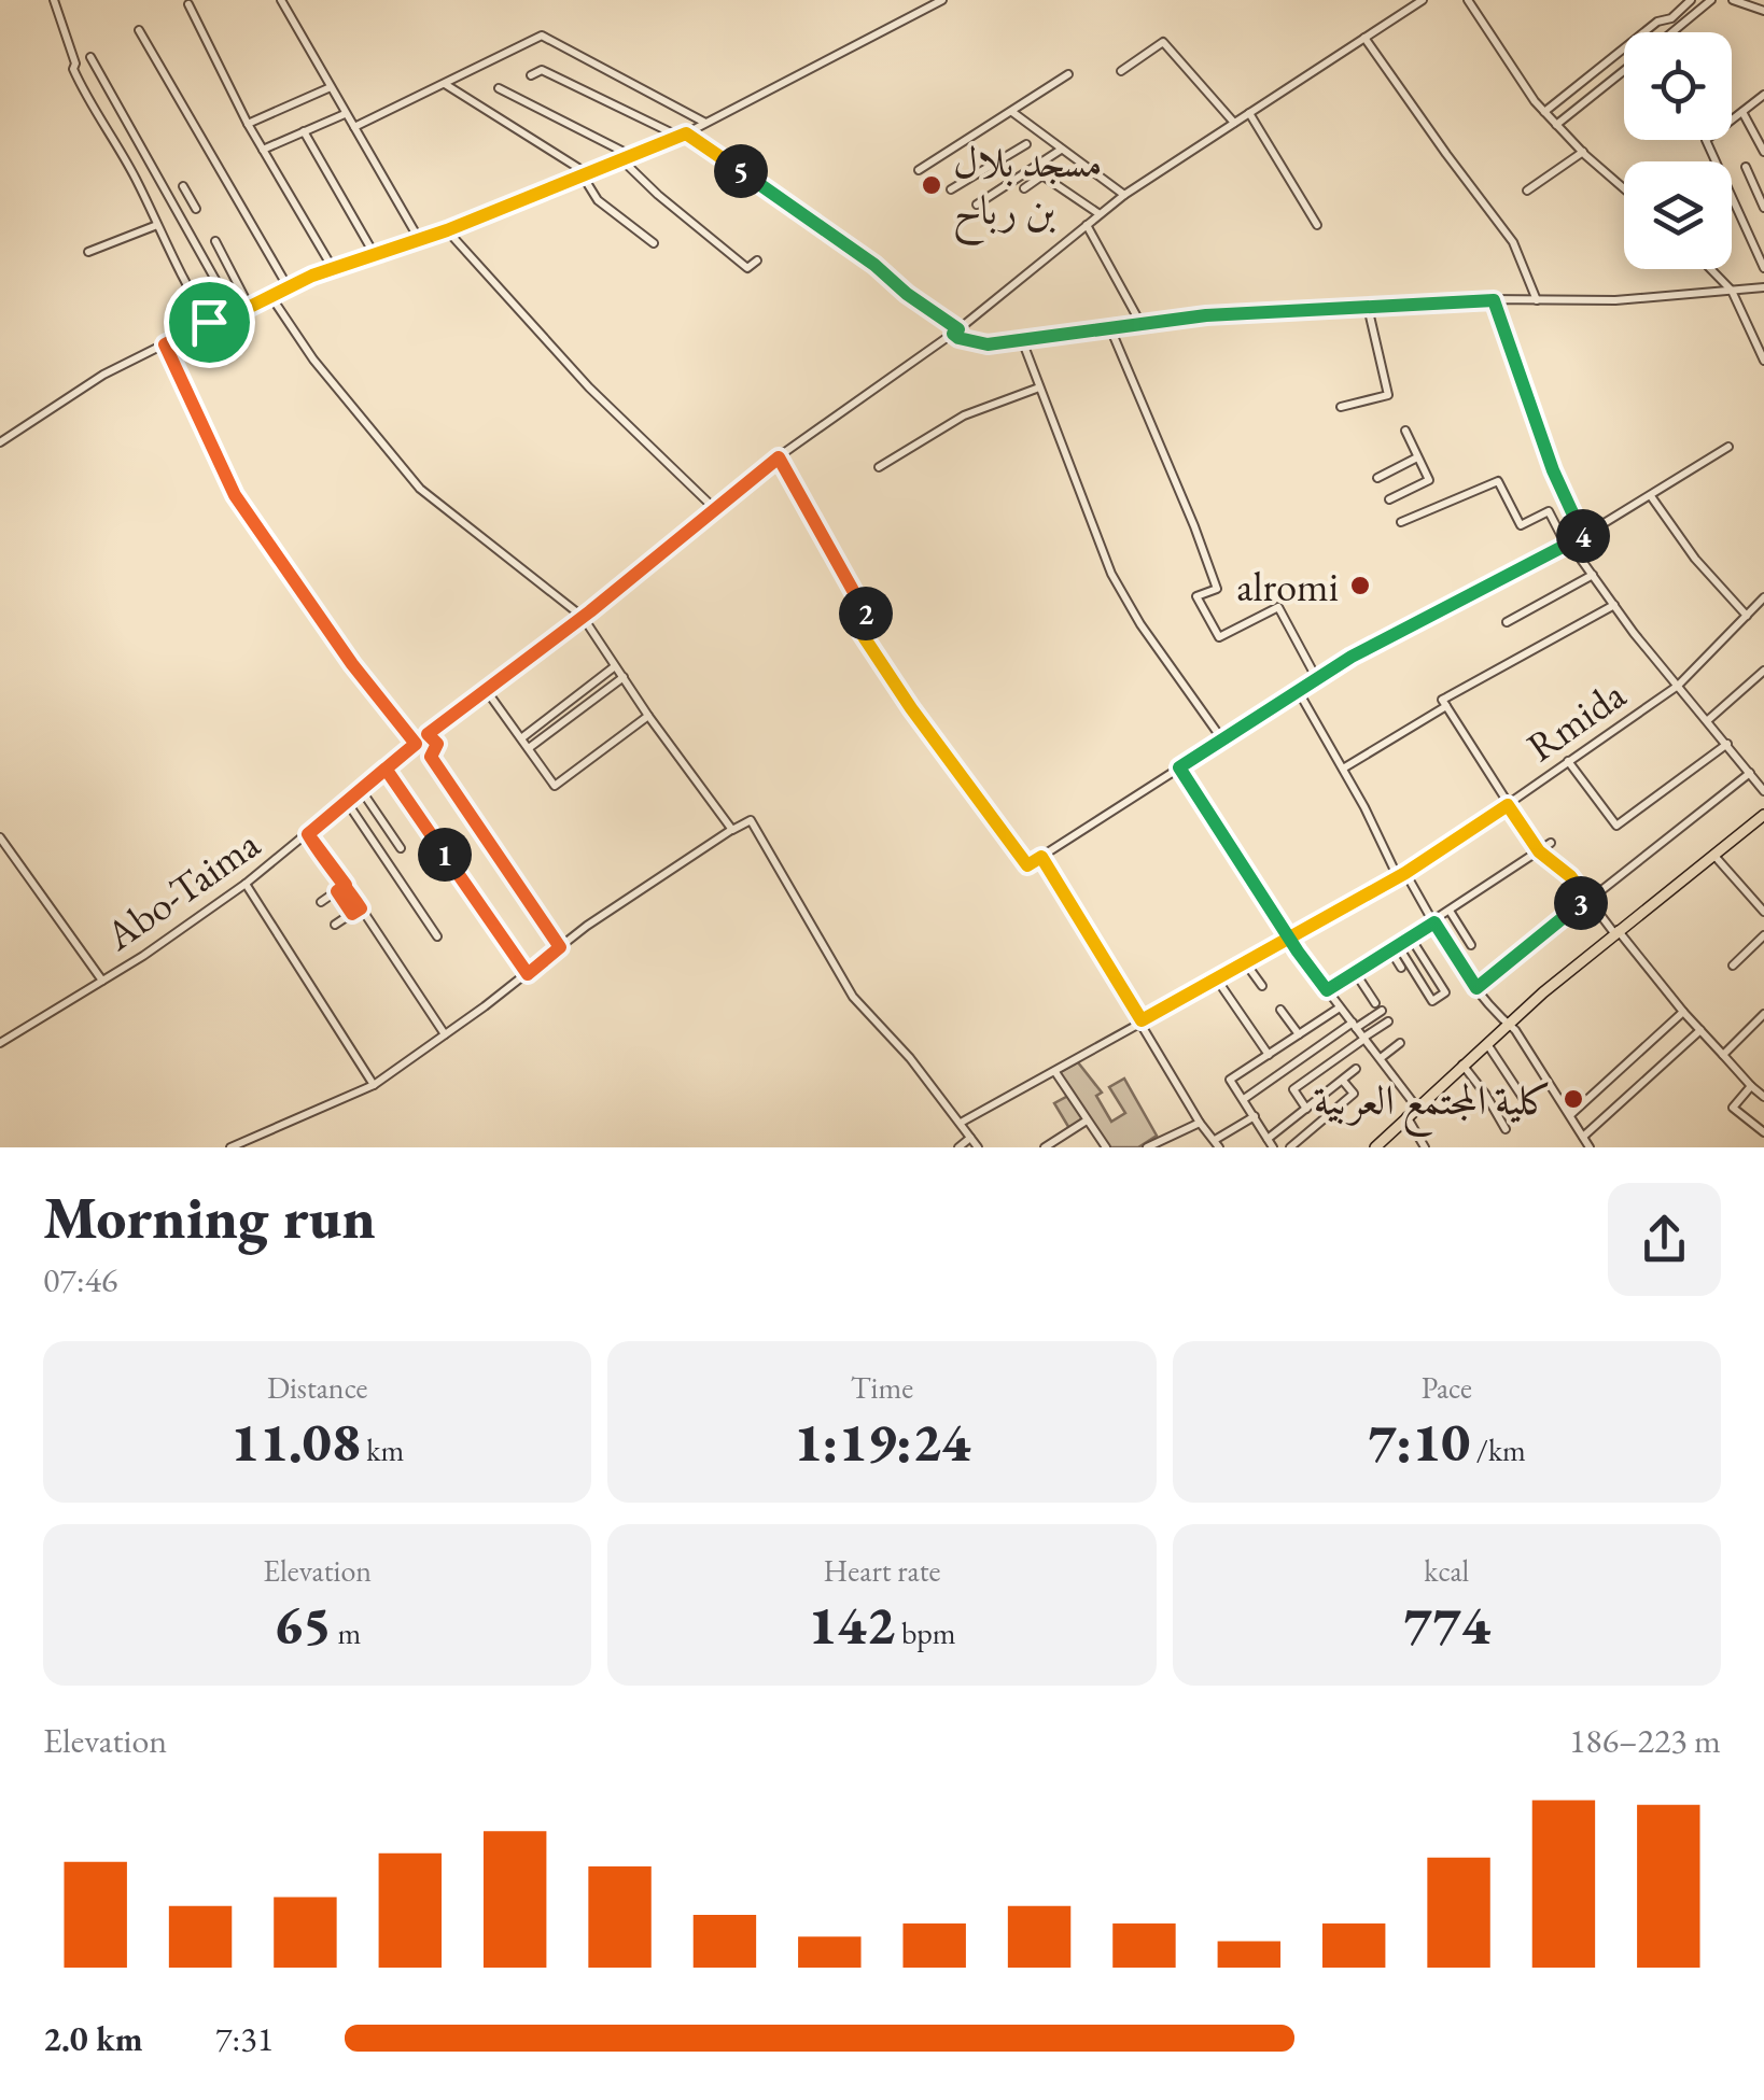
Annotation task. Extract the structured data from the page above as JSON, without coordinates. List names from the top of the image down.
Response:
{
  "streets": {
    "street": ["Rmida", "Abo-Taima"]
  },
  "places": ["مسجد بلال بن رباح", "alromi", "كلية المجتمع العربية"],
  "page": {
    "pins": [
      "5",
      "4",
      "2",
      "1",
      "3"
    ],
    "heading": ["Morning run", "07:46"],
    "stats": [
      ["Distance", "11.08 km"],
      ["Time", "1:19:24"],
      ["Pace", "7:10 /km"],
      ["Elevation", "65 m"],
      ["Heart rate", "142 bpm"],
      ["kcal", "774"]
    ],
    "chart": ["Elevation", "186–223 m"],
    "list": [
      {
        "name": "2.0 km",
        "note": "7:31"
      }
    ]
  }
}
